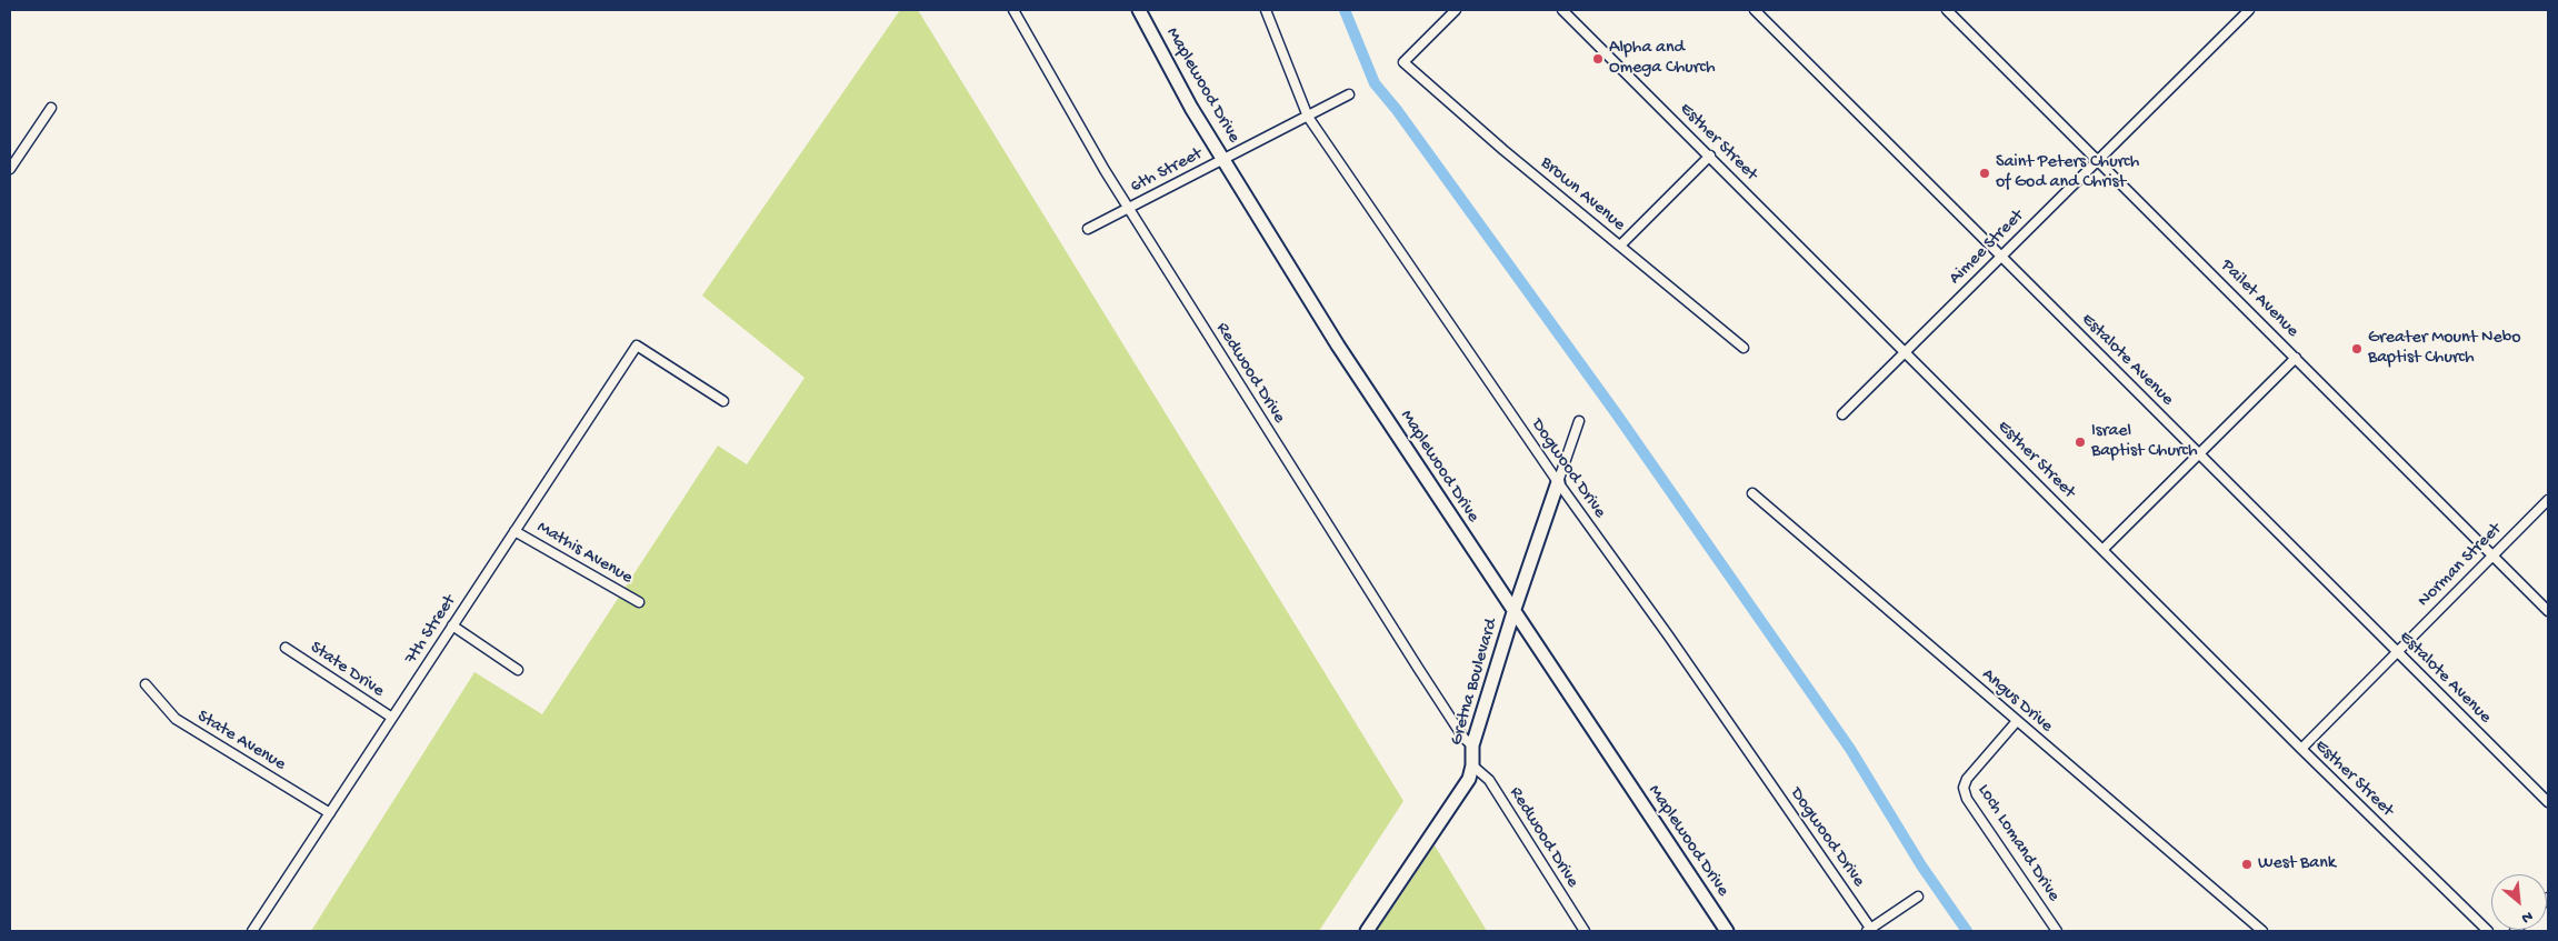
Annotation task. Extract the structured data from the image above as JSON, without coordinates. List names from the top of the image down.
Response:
{
  "streets": {
    "street": [
      "Maplewood Drive",
      "Esther Street",
      "6th Street",
      "Brown Avenue",
      "Aimee Street",
      "Pailet Avenue",
      "Estalote Avenue",
      "Redwood Drive",
      "Dogwood Drive",
      "Mathis Avenue",
      "Norman Street",
      "7th Street",
      "State Drive",
      "Gretna Boulevard",
      "Angus Drive",
      "State Avenue",
      "Loch Lomand Drive"
    ]
  },
  "crossings": [
    ["Maplewood Drive", "6th Street"],
    ["Maplewood Drive", "Gretna Boulevard"],
    ["Esther Street", "Aimee Street"],
    ["Esther Street", "Norman Street"],
    ["6th Street", "Redwood Drive"],
    ["6th Street", "Dogwood Drive"],
    ["Aimee Street", "Pailet Avenue"],
    ["Aimee Street", "Estalote Avenue"],
    ["Pailet Avenue", "Norman Street"],
    ["Estalote Avenue", "Norman Street"],
    ["Redwood Drive", "Gretna Boulevard"],
    ["Dogwood Drive", "Gretna Boulevard"],
    ["Mathis Avenue", "7th Street"],
    ["7th Street", "State Drive"],
    ["7th Street", "State Avenue"],
    ["Angus Drive", "Loch Lomand Drive"]
  ],
  "places": [
    "Alpha and Omega Church",
    "Saint Peters Church of God and Christ",
    "Greater Mount Nebo Baptist Church",
    "Israel Baptist Church",
    "West Bank"
  ],
  "north": "bottom right"
}
